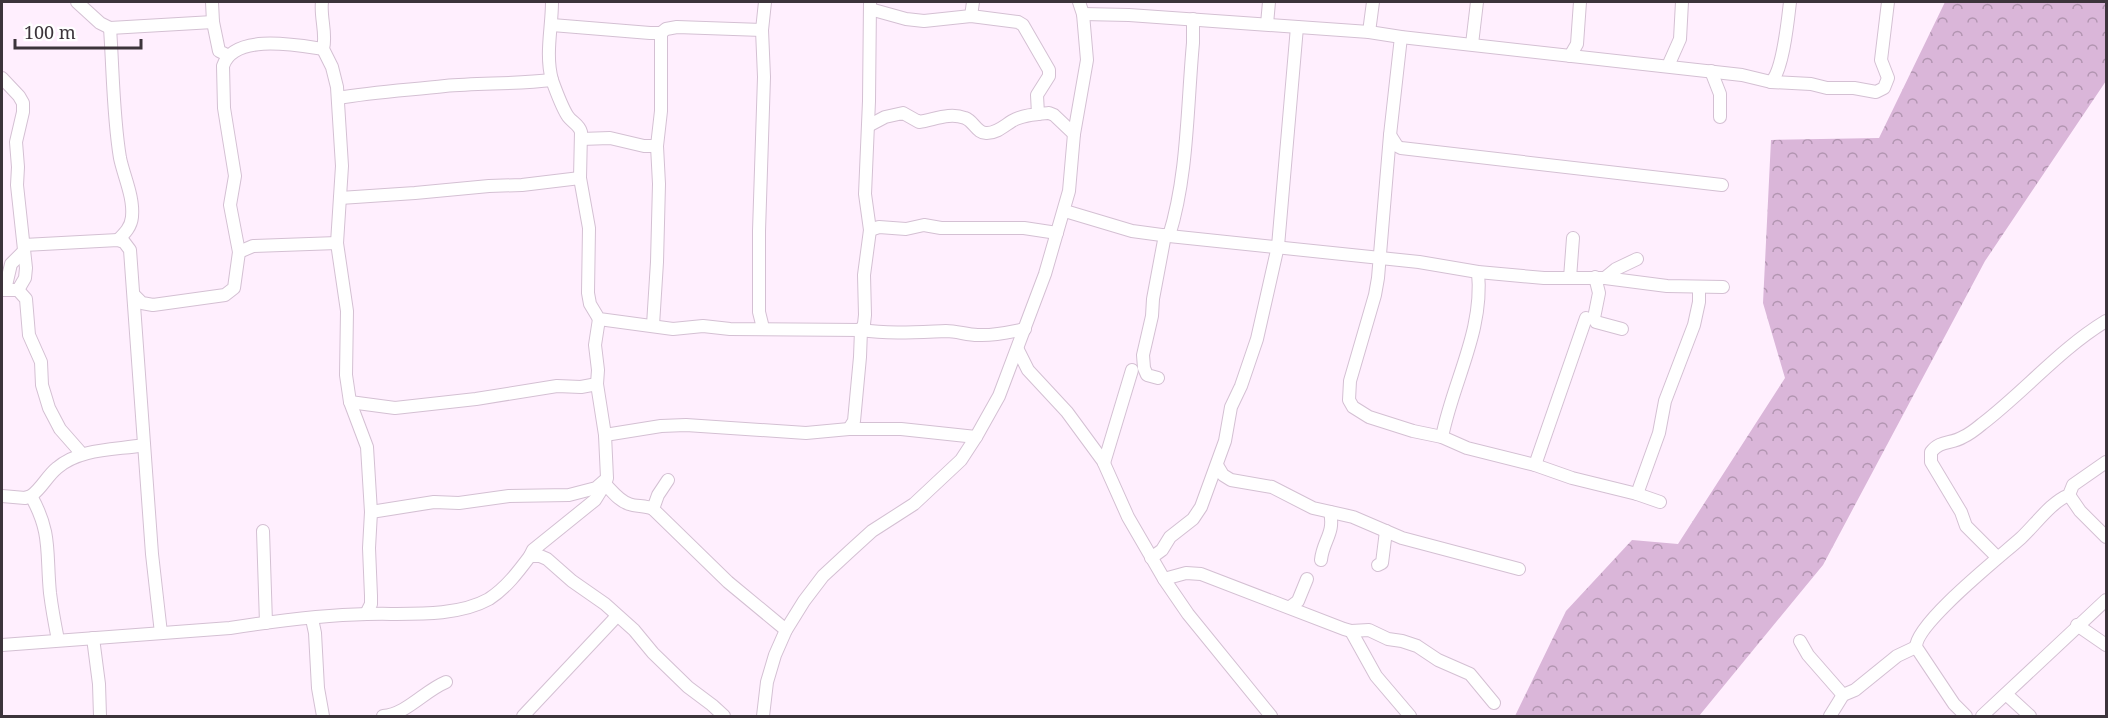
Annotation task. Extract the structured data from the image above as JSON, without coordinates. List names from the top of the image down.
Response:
{
  "scale_bar": "100 m"
}
